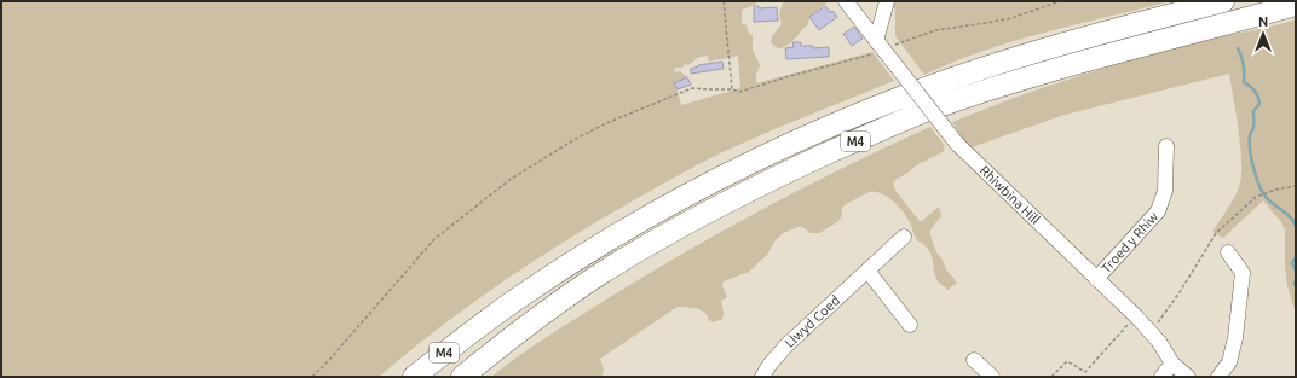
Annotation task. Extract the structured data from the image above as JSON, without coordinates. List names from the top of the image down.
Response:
{
  "streets": {
    "highway": ["M4"],
    "street": ["Rhiwbina Hill", "Troed y Rhiw", "Llwyd Coed"]
  },
  "crossings": [
    ["Rhiwbina Hill", "Troed y Rhiw"]
  ],
  "north": "top"
}
